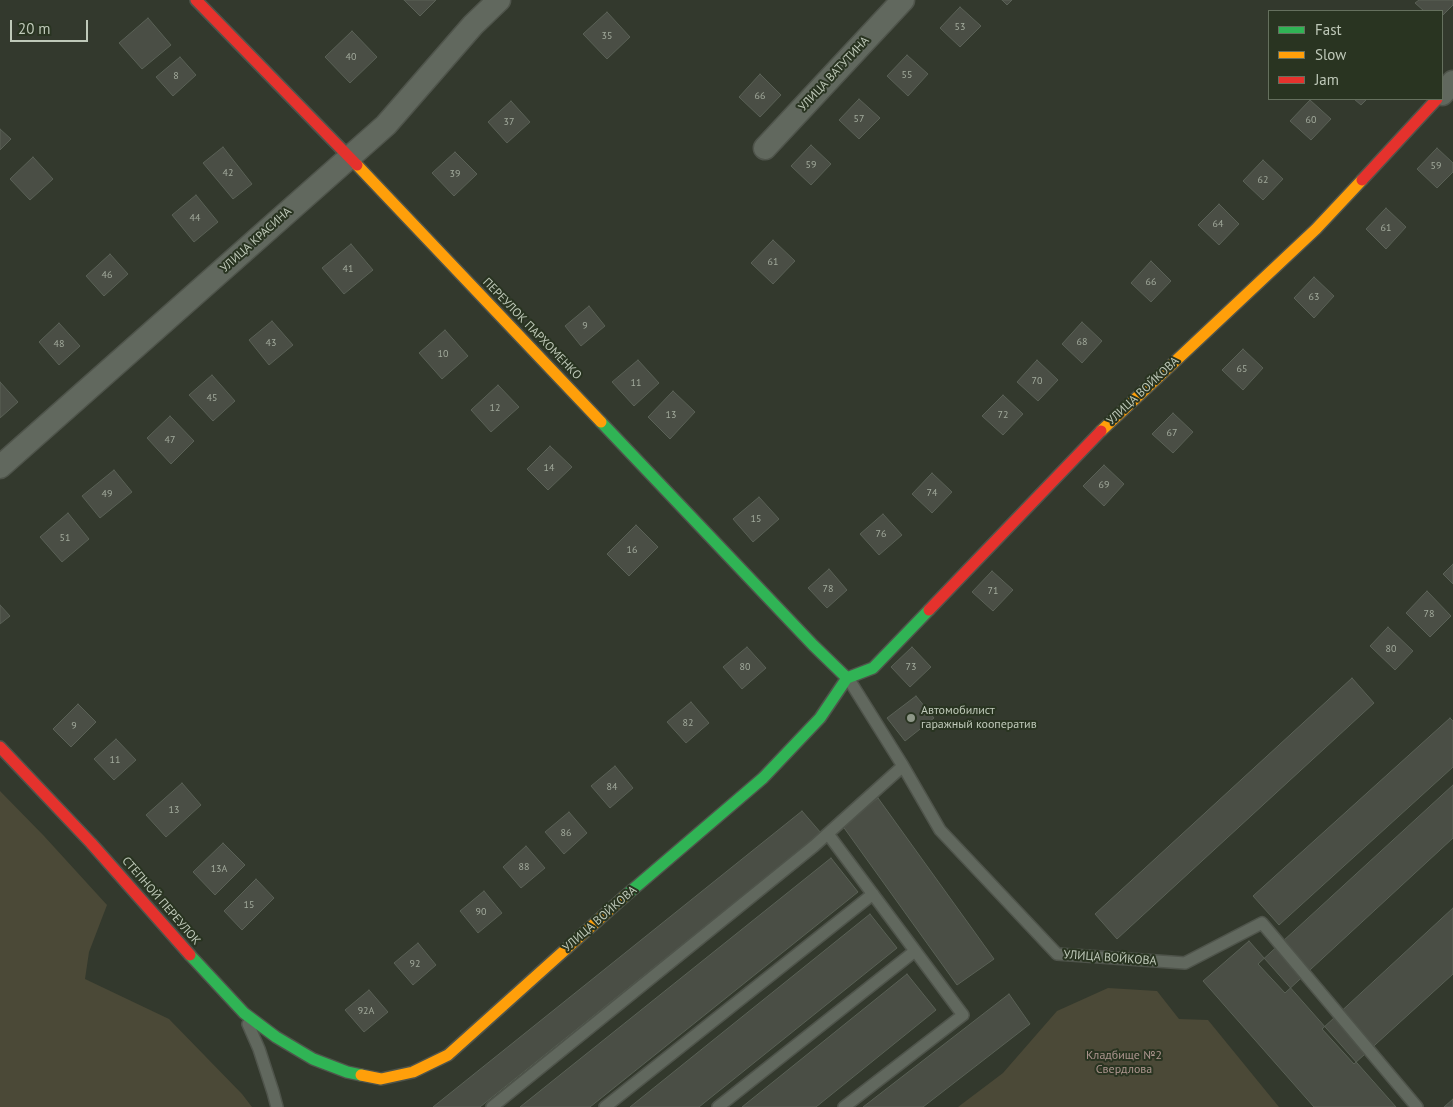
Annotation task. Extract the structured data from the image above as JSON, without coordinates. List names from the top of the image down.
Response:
{
  "streets": {
    "street": [
      "УЛИЦА ВАТУТИНА",
      "УЛИЦА КРАСИНА",
      "ПЕРЕУЛОК ПАРХОМЕНКО",
      "УЛИЦА ВОЙКОВА",
      "СТЕПНОЙ ПЕРЕУЛОК"
    ]
  },
  "crossings": [
    ["УЛИЦА КРАСИНА", "ПЕРЕУЛОК ПАРХОМЕНКО"],
    ["ПЕРЕУЛОК ПАРХОМЕНКО", "УЛИЦА ВОЙКОВА"],
    ["УЛИЦА ВОЙКОВА", "СТЕПНОЙ ПЕРЕУЛОК"]
  ],
  "parks": ["Кладбище №2 Свердлова"],
  "places": ["Автомобилист гаражный кооператив"],
  "house_numbers": [
    "53",
    "35",
    "40",
    "55",
    "8",
    "66",
    "57",
    "60",
    "37",
    "59",
    "59",
    "42",
    "39",
    "62",
    "44",
    "64",
    "61",
    "61",
    "41",
    "46",
    "66",
    "63",
    "9",
    "68",
    "43",
    "48",
    "10",
    "65",
    "70",
    "11",
    "45",
    "12",
    "13",
    "72",
    "67",
    "47",
    "14",
    "69",
    "74",
    "49",
    "15",
    "76",
    "51",
    "16",
    "78",
    "71",
    "78",
    "80",
    "80",
    "73",
    "82",
    "9",
    "11",
    "84",
    "13",
    "86",
    "88",
    "13А",
    "15",
    "90",
    "92",
    "92А"
  ],
  "legend": ["Fast", "Slow", "Jam"],
  "scale_bar": "20 m"
}
